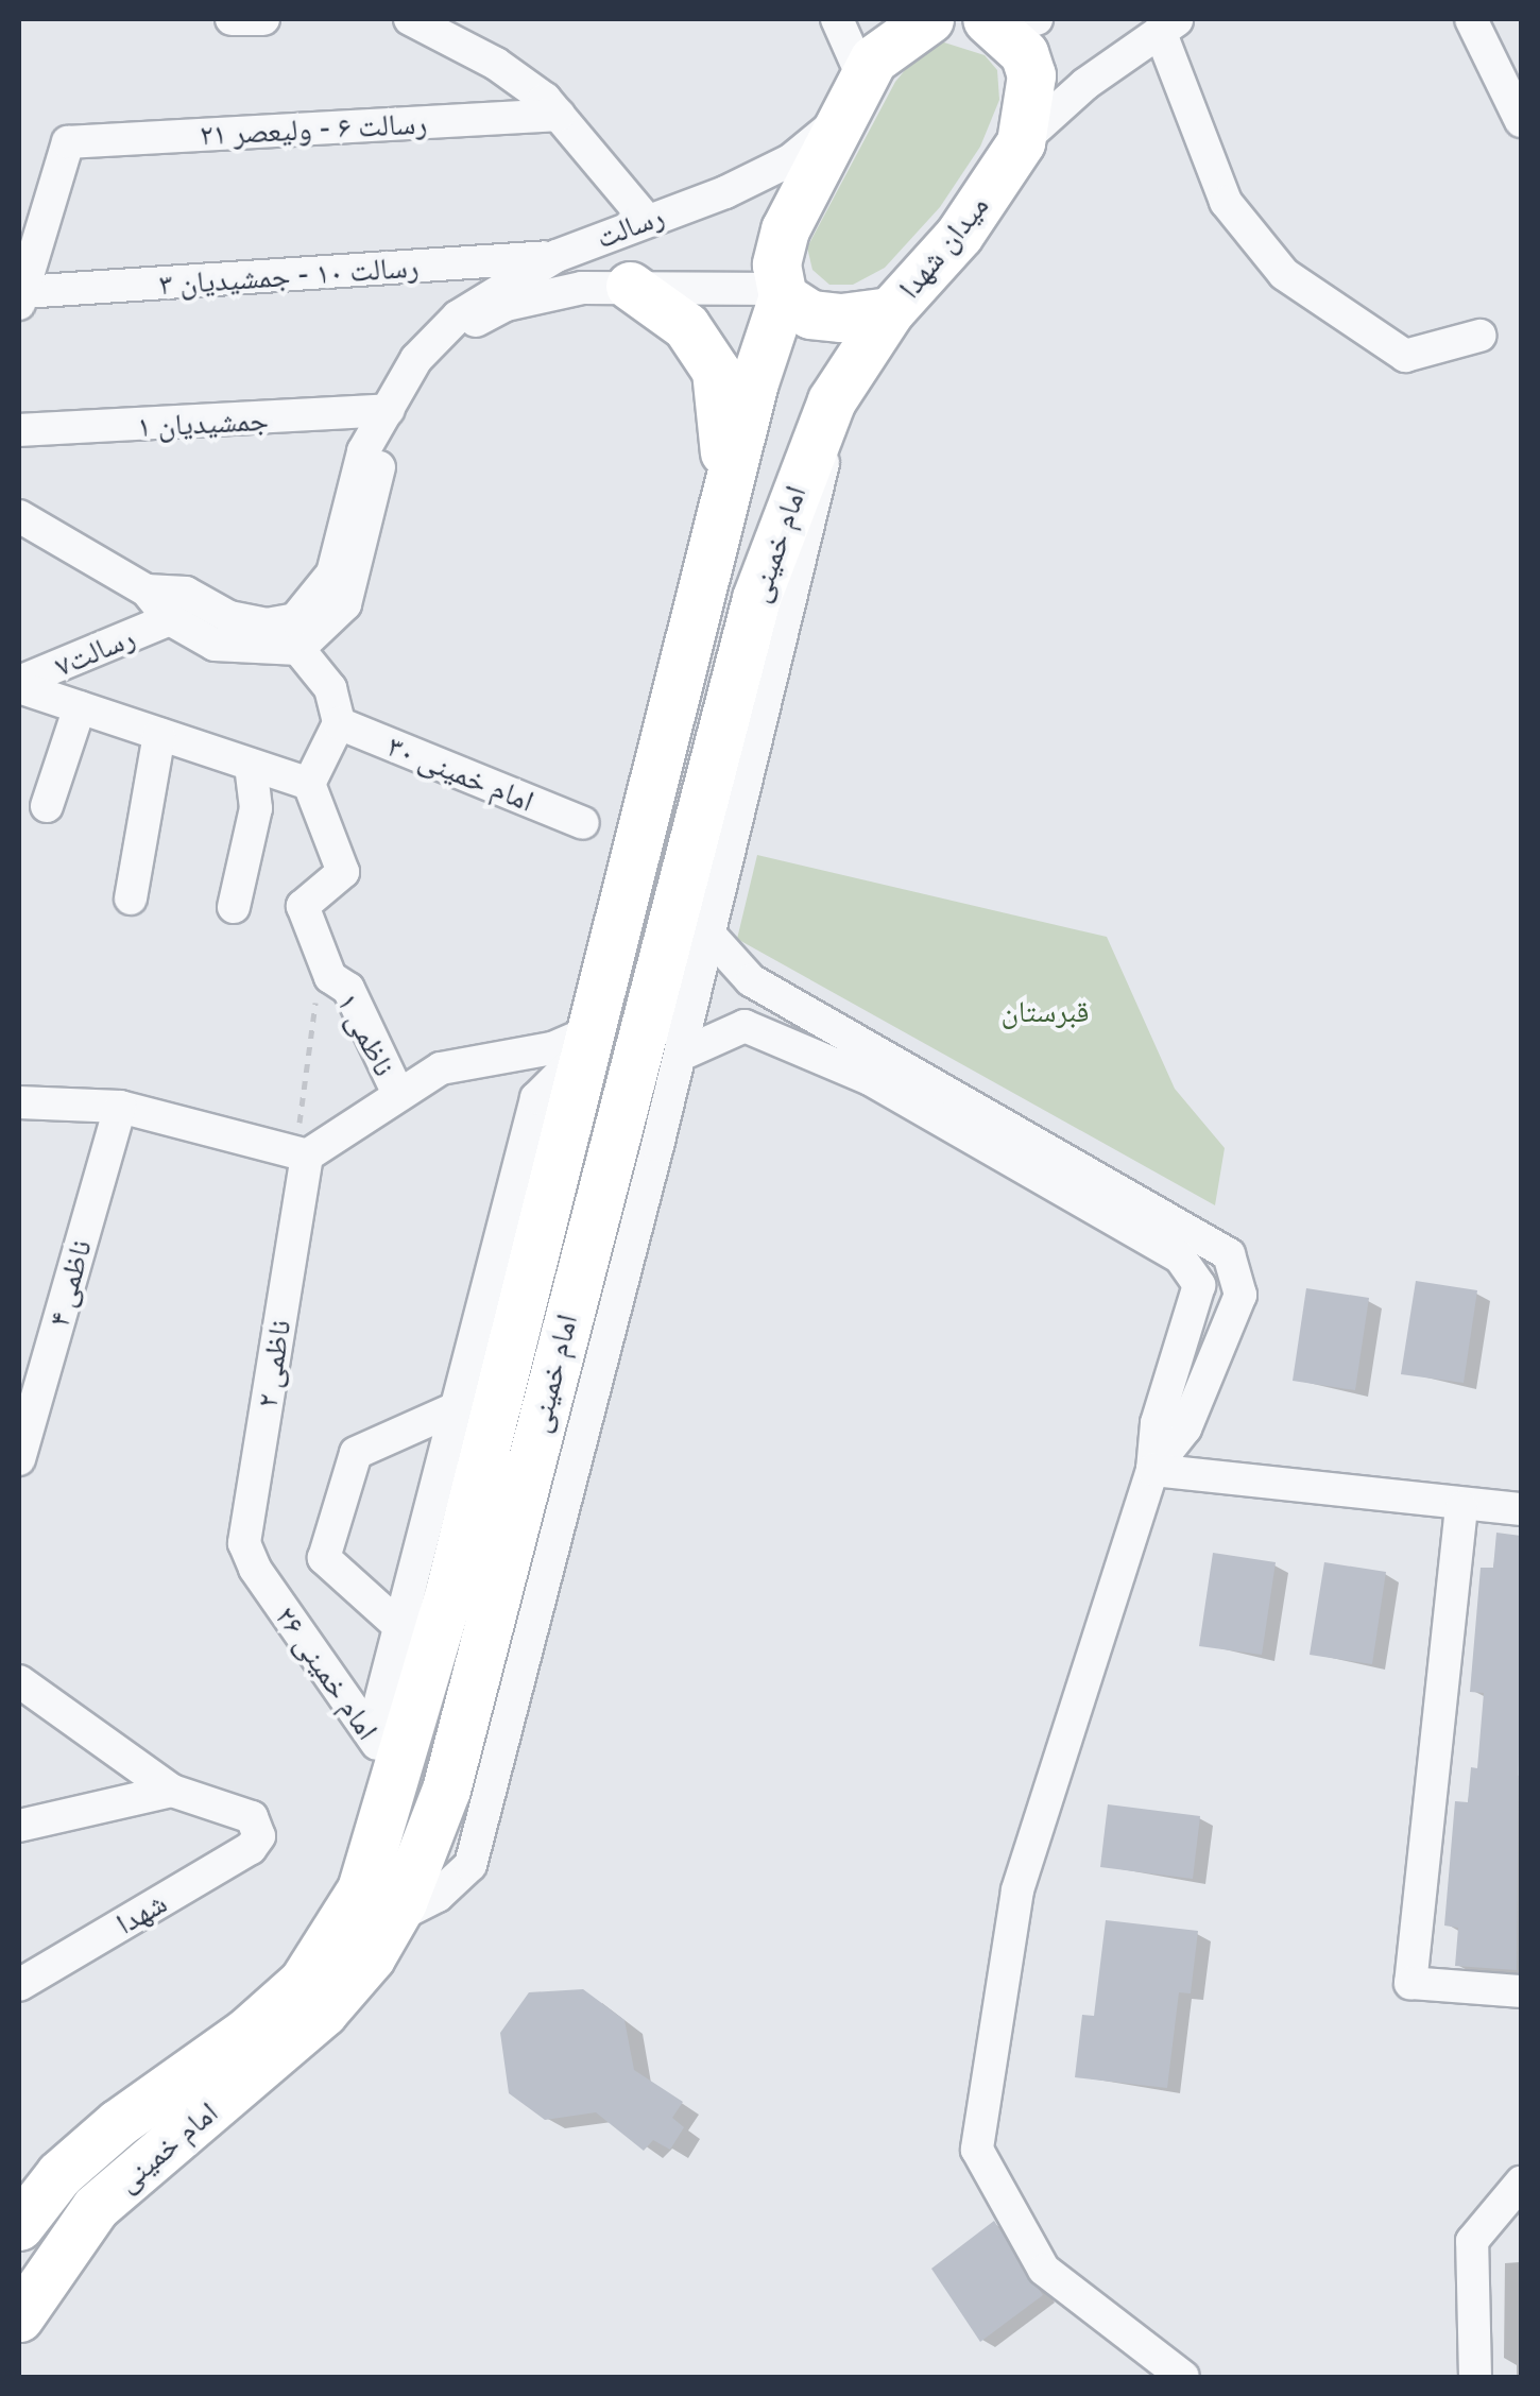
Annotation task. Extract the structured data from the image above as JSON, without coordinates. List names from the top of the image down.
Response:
{
  "streets": {
    "highway": ["میدان شهدا", "امام خمینی"],
    "street": [
      "رسالت ۶ - ولیعصر ۲۱",
      "رسالت",
      "رسالت ۱۰ - جمشیدیان ۳",
      "جمشیدیان ۱",
      "رسالت۷",
      "امام خمینی ۳۰",
      "ناظمی ۱",
      "ناظمی ۴",
      "ناظمی ۲",
      "امام خمینی ۲۶",
      "شهدا"
    ]
  },
  "crossings": [
    ["رسالت ۶ - ولیعصر ۲۱", "رسالت ۱۰ - جمشیدیان ۳"],
    ["رسالت", "میدان شهدا"],
    ["رسالت", "رسالت ۱۰ - جمشیدیان ۳"],
    ["رسالت", "جمشیدیان ۱"],
    ["رسالت", "امام خمینی"],
    ["رسالت", "رسالت۷"],
    ["میدان شهدا", "امام خمینی"],
    ["امام خمینی", "امام خمینی ۲۶"],
    ["ناظمی ۲", "امام خمینی ۲۶"]
  ],
  "parks": ["قبرستان"]
}
